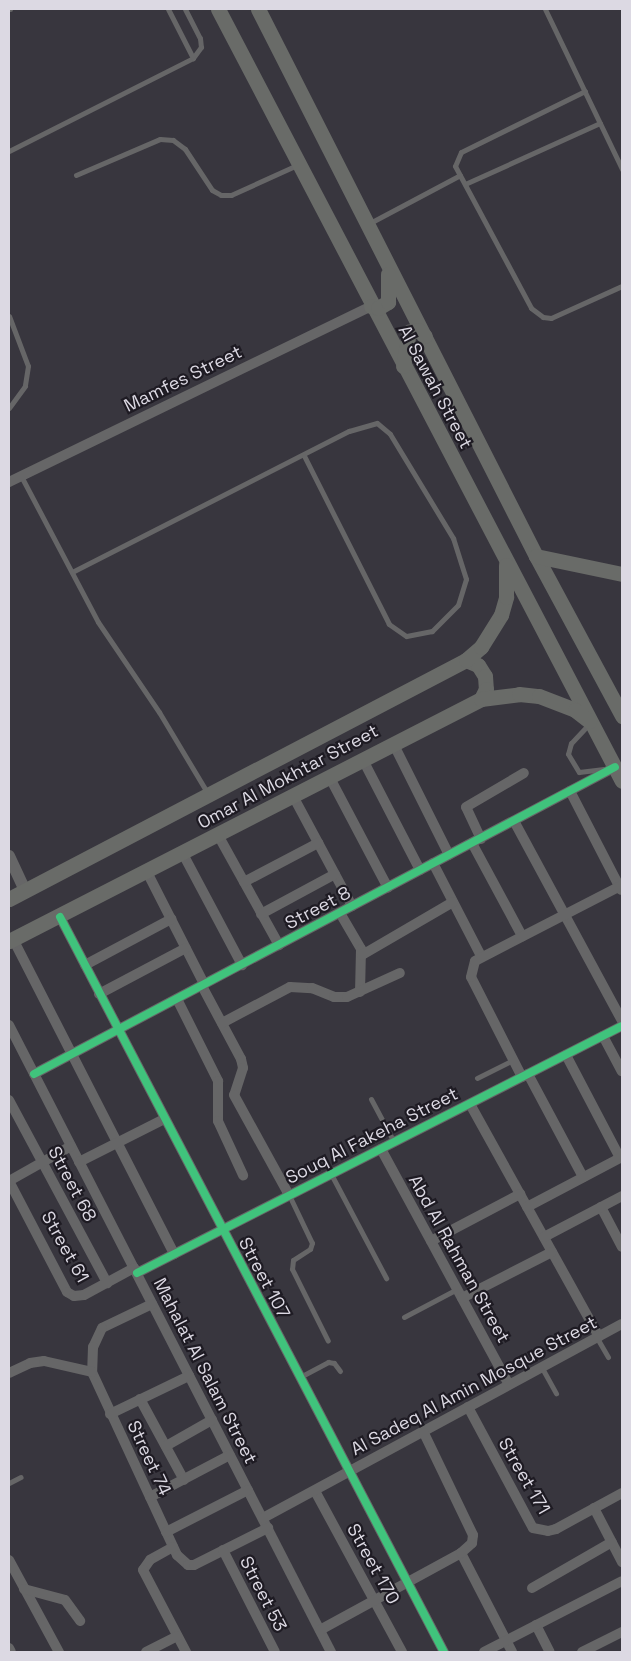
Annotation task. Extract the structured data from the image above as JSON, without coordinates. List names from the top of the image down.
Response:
{
  "streets": {
    "main road": ["Al Sawah Street", "Omar Al Mokhtar Street"],
    "street": [
      "Mamfes Street",
      "Street 8",
      "Souq Al Fakeha Street",
      "Street 68",
      "Street 61",
      "Abd Al Rahman Street",
      "Street 107",
      "Mahalat Al Salam Street",
      "Al Sadeq Al Amin Mosque Street",
      "Street 74",
      "Street 171",
      "Street 170",
      "Street 53"
    ]
  },
  "crossings": [
    ["Mamfes Street", "Al Sawah Street"],
    ["Al Sawah Street", "Omar Al Mokhtar Street"],
    ["Al Sawah Street", "Street 8"],
    ["Omar Al Mokhtar Street", "Street 107"],
    ["Street 8", "Street 107"],
    ["Street 8", "Mahalat Al Salam Street"],
    ["Souq Al Fakeha Street", "Street 61"],
    ["Souq Al Fakeha Street", "Abd Al Rahman Street"],
    ["Souq Al Fakeha Street", "Street 107"],
    ["Souq Al Fakeha Street", "Mahalat Al Salam Street"],
    ["Street 68", "Street 61"],
    ["Street 61", "Mahalat Al Salam Street"],
    ["Abd Al Rahman Street", "Al Sadeq Al Amin Mosque Street"],
    ["Street 107", "Al Sadeq Al Amin Mosque Street"],
    ["Mahalat Al Salam Street", "Al Sadeq Al Amin Mosque Street"],
    ["Mahalat Al Salam Street", "Street 74"],
    ["Al Sadeq Al Amin Mosque Street", "Street 74"],
    ["Al Sadeq Al Amin Mosque Street", "Street 171"],
    ["Al Sadeq Al Amin Mosque Street", "Street 170"],
    ["Street 74", "Street 53"]
  ]
}
